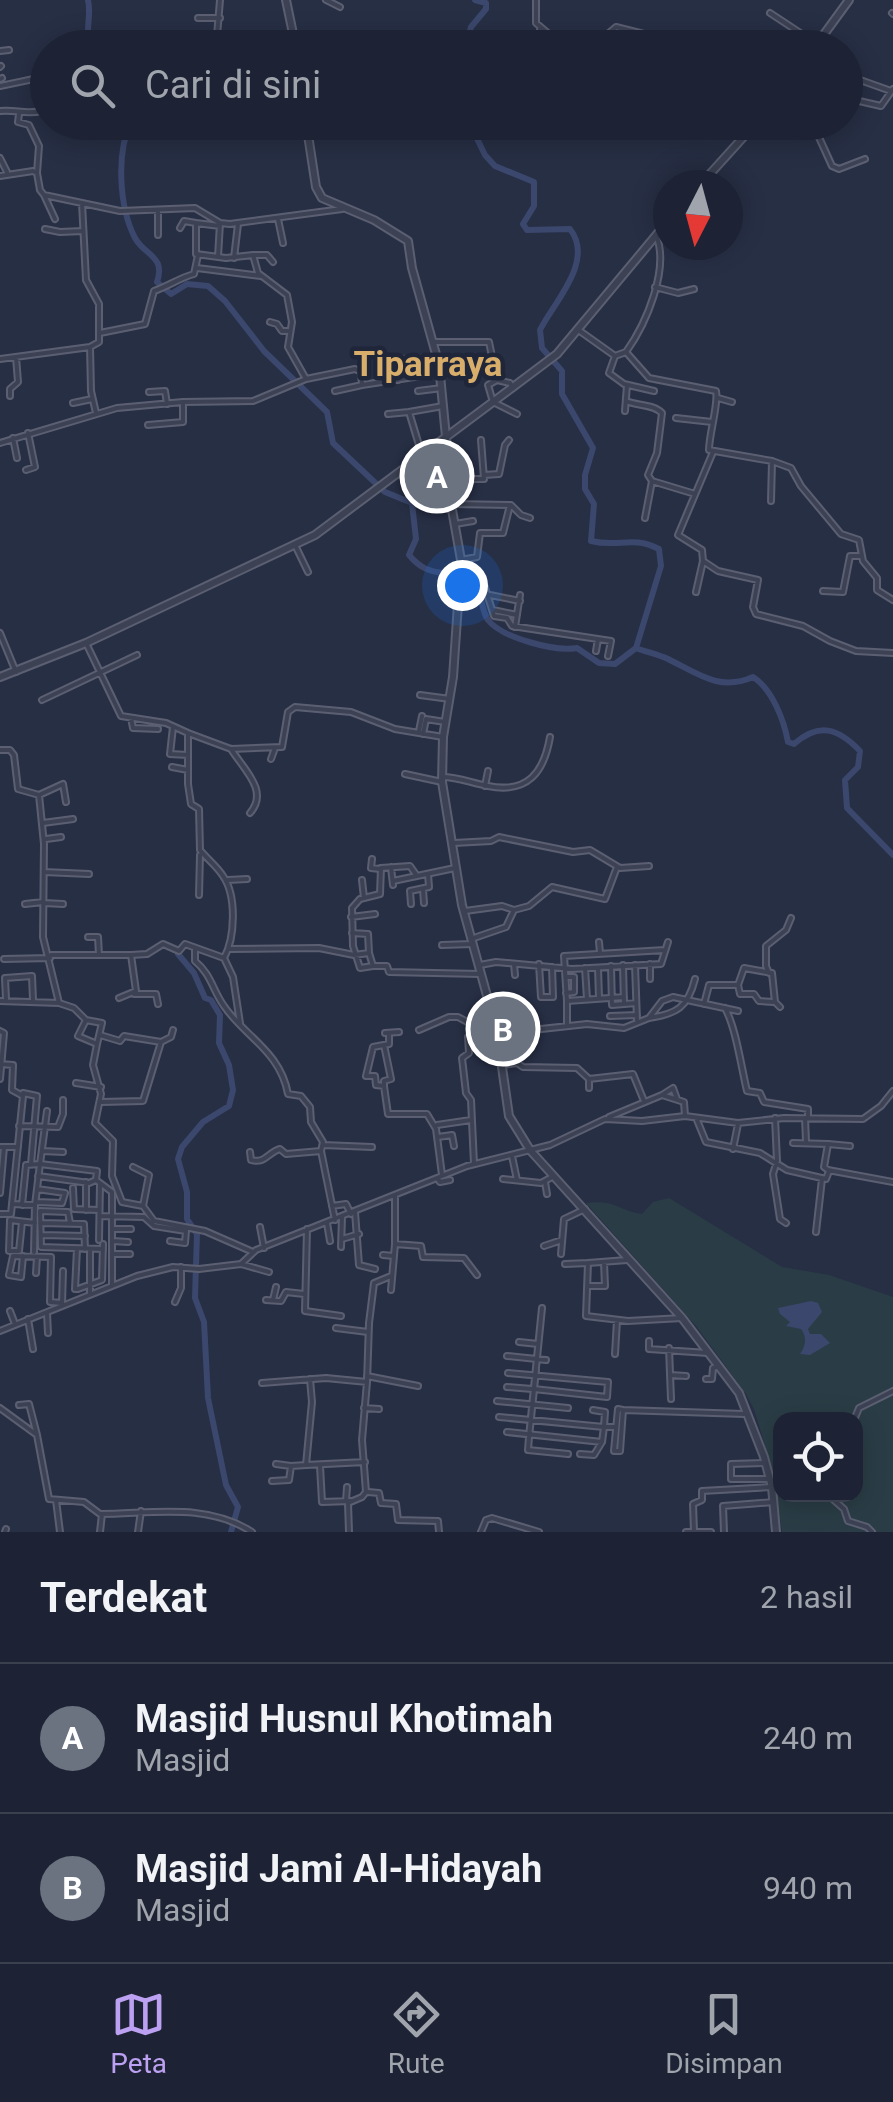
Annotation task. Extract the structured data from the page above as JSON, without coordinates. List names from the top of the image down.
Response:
{
  "districts": ["Tiparraya"],
  "north": "bottom",
  "page": {
    "search": "Cari di sini",
    "pins": ["A", "B"],
    "heading": ["Terdekat", "2 hasil"],
    "list": [
      {
        "mark": "A",
        "name": "Masjid Husnul Khotimah",
        "note": "Masjid",
        "value": "240 m"
      },
      {
        "mark": "B",
        "name": "Masjid Jami Al-Hidayah",
        "note": "Masjid",
        "value": "940 m"
      }
    ],
    "nav": ["Peta", "Rute", "Disimpan"]
  }
}
